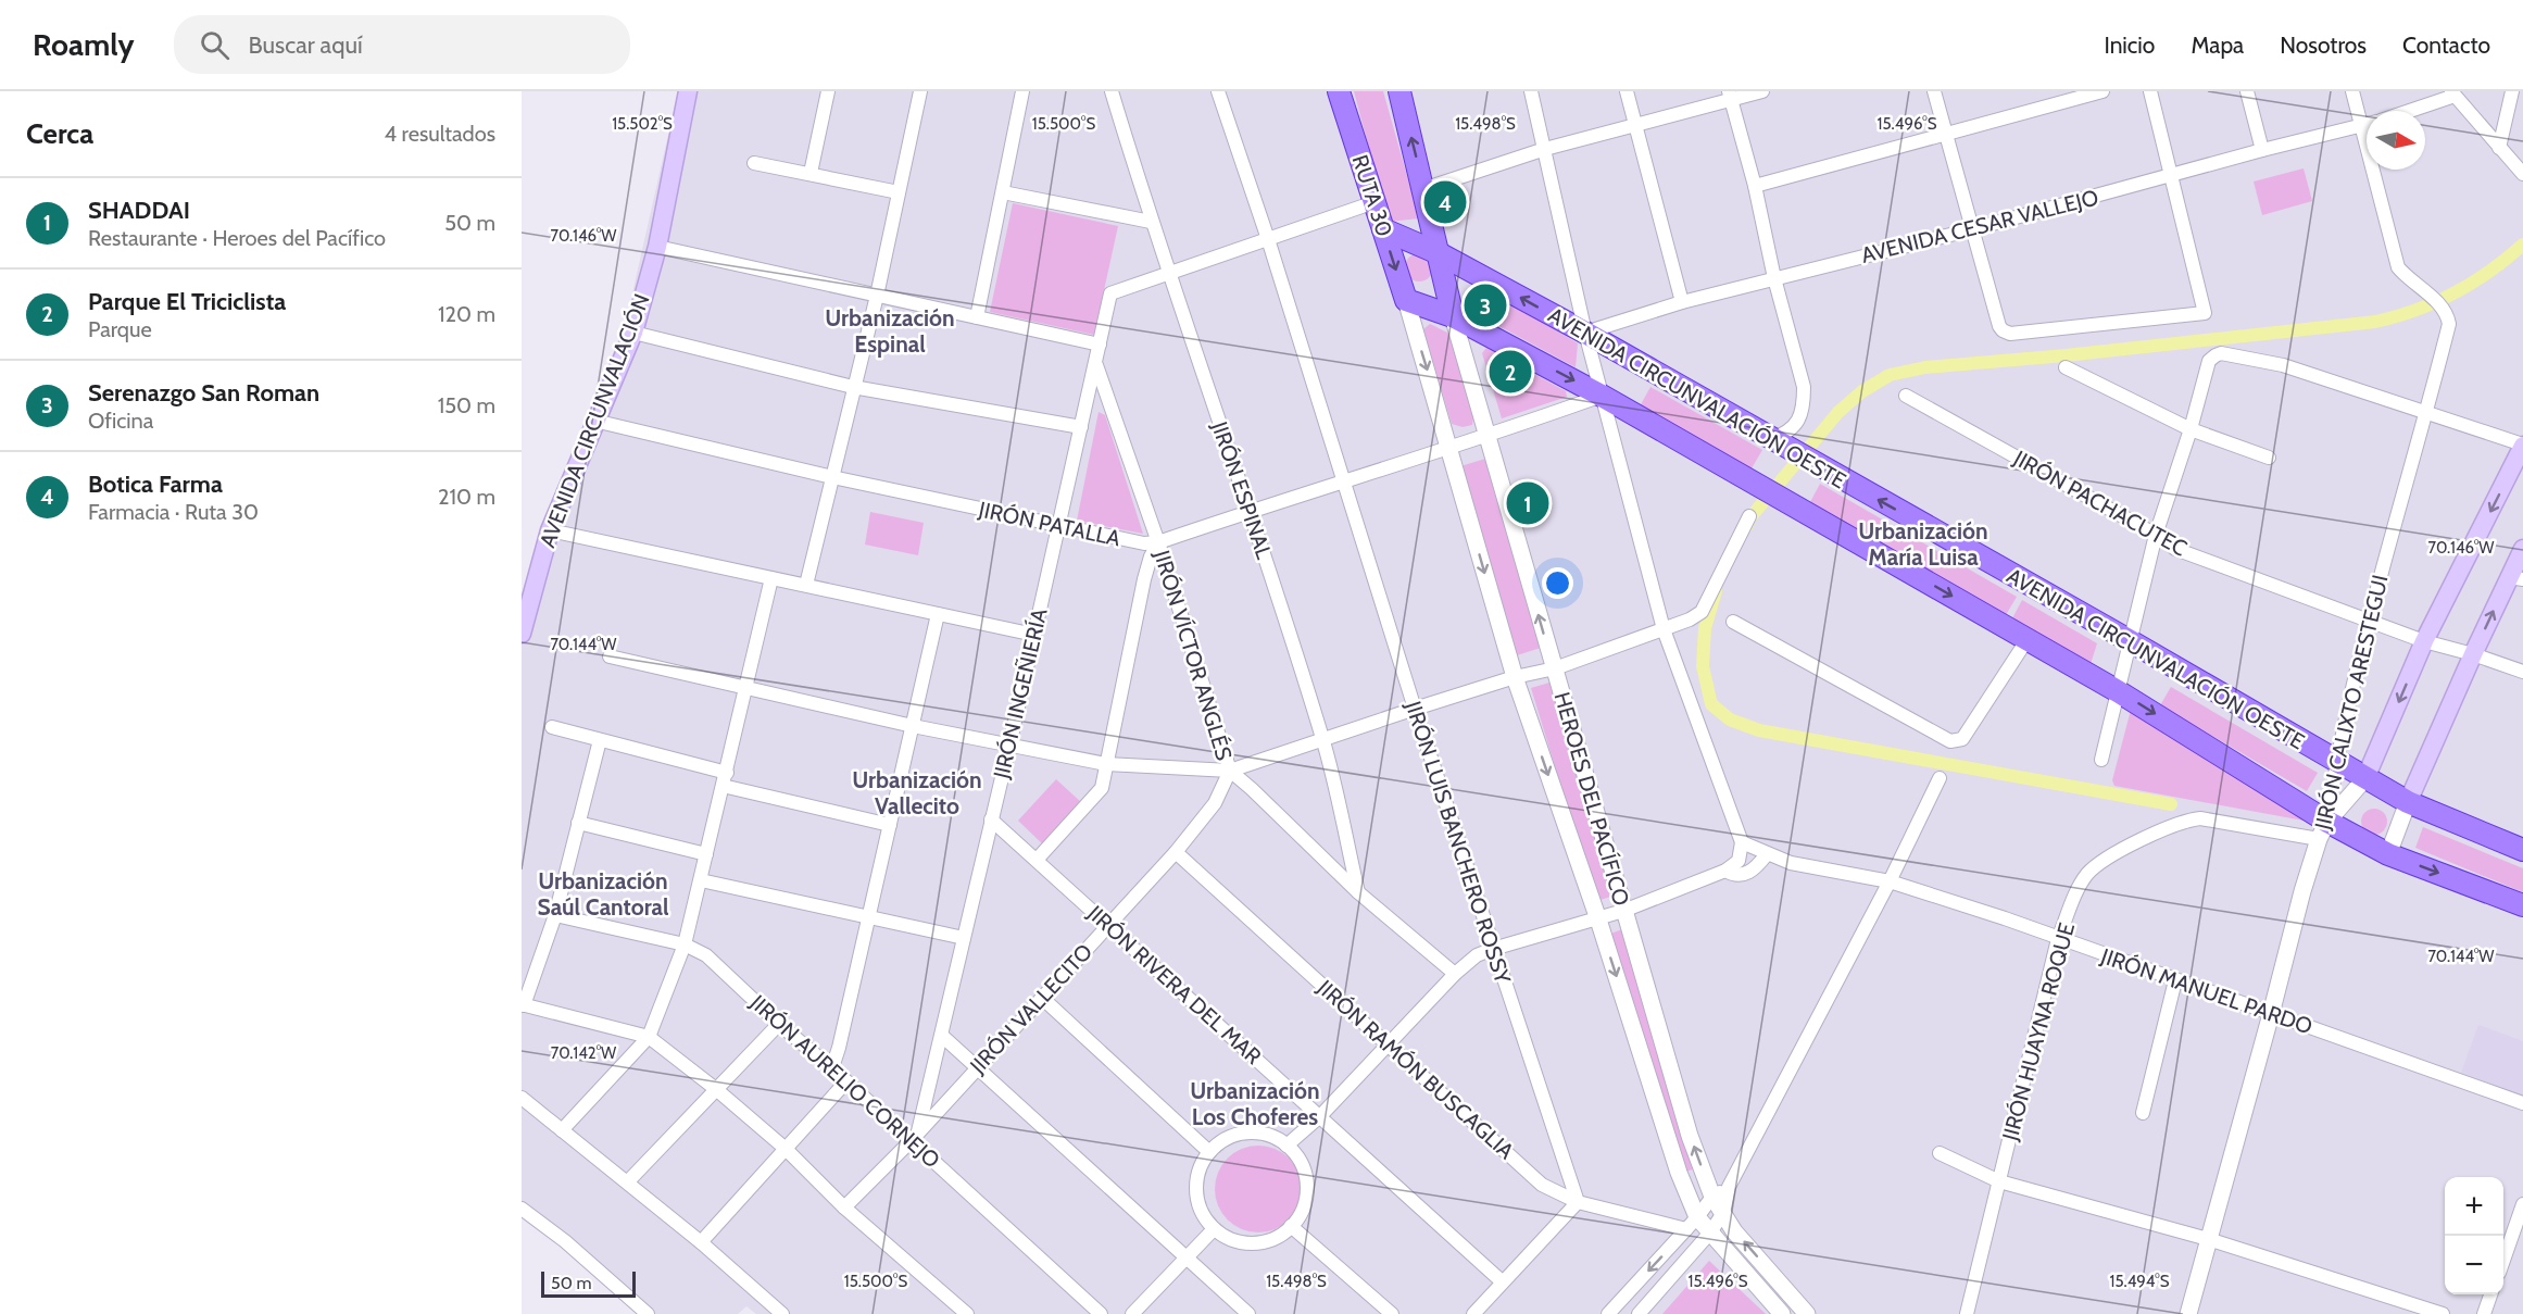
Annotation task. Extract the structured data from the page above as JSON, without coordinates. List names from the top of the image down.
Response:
{
  "streets": {
    "highway": ["RUTA 30", "AVENIDA CIRCUNVALACIÓN OESTE", "HEROES DEL PACÍFICO"],
    "main road": ["AVENIDA CIRCUNVALACIÓN"],
    "street": [
      "AVENIDA CESAR VALLEJO",
      "JIRÓN ESPINAL",
      "JIRÓN PACHACUTEC",
      "JIRÓN PATALLA",
      "JIRÓN VÍCTOR ANGLÉS",
      "JIRÓN INGEÑIERÍA",
      "JIRÓN CALIXTO ARESTEGUI",
      "JIRÓN LUIS BANCHERO ROSSY",
      "JIRÓN RIVERA DEL MAR",
      "JIRÓN MANUEL PARDO",
      "JIRÓN VALLECITO",
      "JIRÓN HUAYNA ROQUE",
      "JIRÓN RAMÓN BUSCAGLIA",
      "JIRÓN AURELIO CORNEJO"
    ]
  },
  "crossings": [
    ["RUTA 30", "AVENIDA CIRCUNVALACIÓN OESTE"],
    ["RUTA 30", "HEROES DEL PACÍFICO"],
    ["AVENIDA CESAR VALLEJO", "AVENIDA CIRCUNVALACIÓN OESTE"],
    ["AVENIDA CESAR VALLEJO", "JIRÓN CALIXTO ARESTEGUI"],
    ["AVENIDA CIRCUNVALACIÓN OESTE", "JIRÓN CALIXTO ARESTEGUI"],
    ["AVENIDA CIRCUNVALACIÓN OESTE", "HEROES DEL PACÍFICO"],
    ["AVENIDA CIRCUNVALACIÓN", "JIRÓN PATALLA"],
    ["JIRÓN ESPINAL", "JIRÓN PATALLA"],
    ["JIRÓN ESPINAL", "JIRÓN VÍCTOR ANGLÉS"],
    ["JIRÓN ESPINAL", "JIRÓN INGEÑIERÍA"],
    ["JIRÓN PACHACUTEC", "JIRÓN CALIXTO ARESTEGUI"],
    ["JIRÓN PATALLA", "JIRÓN VÍCTOR ANGLÉS"],
    ["JIRÓN PATALLA", "JIRÓN INGEÑIERÍA"],
    ["JIRÓN PATALLA", "HEROES DEL PACÍFICO"],
    ["JIRÓN PATALLA", "JIRÓN LUIS BANCHERO ROSSY"],
    ["JIRÓN VÍCTOR ANGLÉS", "JIRÓN INGEÑIERÍA"],
    ["JIRÓN VÍCTOR ANGLÉS", "JIRÓN VALLECITO"],
    ["JIRÓN INGEÑIERÍA", "JIRÓN RIVERA DEL MAR"],
    ["JIRÓN INGEÑIERÍA", "JIRÓN VALLECITO"],
    ["JIRÓN INGEÑIERÍA", "JIRÓN AURELIO CORNEJO"],
    ["JIRÓN CALIXTO ARESTEGUI", "JIRÓN MANUEL PARDO"],
    ["JIRÓN CALIXTO ARESTEGUI", "JIRÓN HUAYNA ROQUE"],
    ["HEROES DEL PACÍFICO", "JIRÓN RAMÓN BUSCAGLIA"],
    ["JIRÓN LUIS BANCHERO ROSSY", "JIRÓN RAMÓN BUSCAGLIA"],
    ["JIRÓN RIVERA DEL MAR", "JIRÓN VALLECITO"],
    ["JIRÓN MANUEL PARDO", "JIRÓN HUAYNA ROQUE"],
    ["JIRÓN VALLECITO", "JIRÓN RAMÓN BUSCAGLIA"],
    ["JIRÓN VALLECITO", "JIRÓN AURELIO CORNEJO"]
  ],
  "districts": [
    "Urbanización Espinal",
    "Urbanización María Luisa",
    "Urbanización Vallecito",
    "Urbanización Saúl Cantoral",
    "Urbanización Los Choferes"
  ],
  "scale_bar": "50 m",
  "north": "right",
  "page": {
    "header": "Roamly",
    "search": "Buscar aquí",
    "nav": [
      "Inicio",
      "Mapa",
      "Nosotros",
      "Contacto"
    ],
    "heading": ["Cerca", "4 resultados"],
    "list": [
      {
        "mark": "1",
        "name": "SHADDAI",
        "note": "Restaurante · Heroes del Pacífico",
        "value": "50 m"
      },
      {
        "mark": "2",
        "name": "Parque El Triciclista",
        "note": "Parque",
        "value": "120 m"
      },
      {
        "mark": "3",
        "name": "Serenazgo San Roman",
        "note": "Oficina",
        "value": "150 m"
      },
      {
        "mark": "4",
        "name": "Botica Farma",
        "note": "Farmacia · Ruta 30",
        "value": "210 m"
      }
    ],
    "pins": [
      "4",
      "3",
      "2",
      "1"
    ],
    "map_buttons": ["+", "−"],
    "scale": "50 m"
  },
  "coordinates": [
    "15.502°S",
    "15.500°S",
    "15.498°S",
    "15.496°S",
    "70.146°W",
    "70.144°W",
    "70.142°W",
    "15.494°S"
  ]
}
